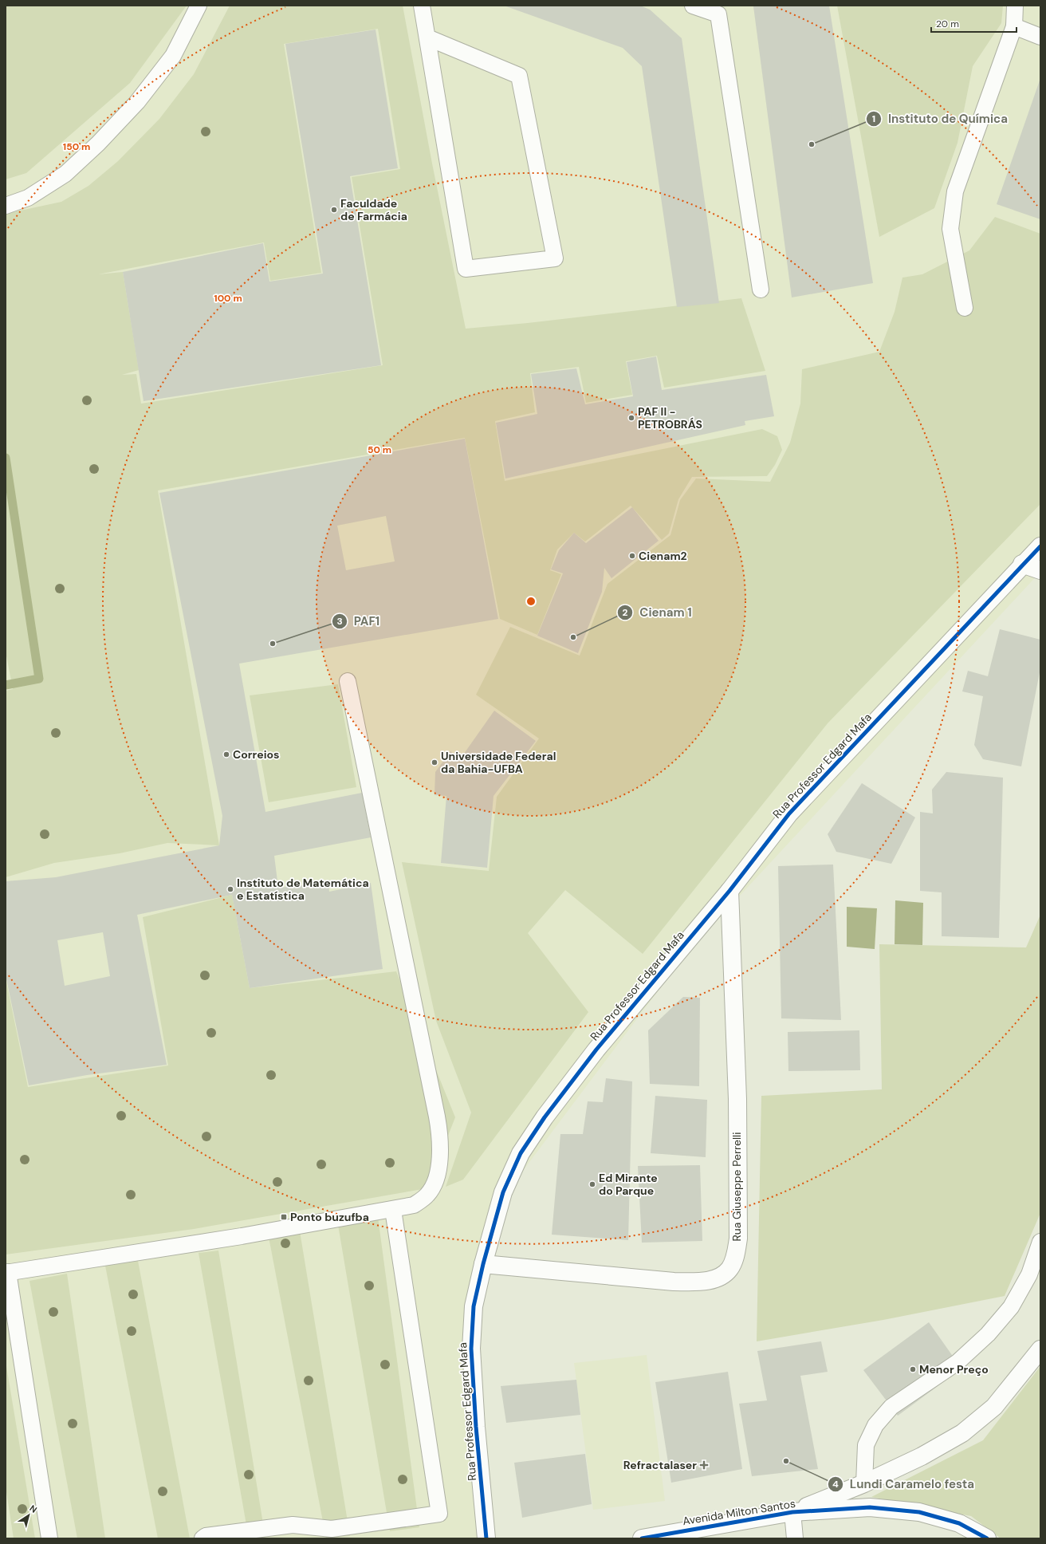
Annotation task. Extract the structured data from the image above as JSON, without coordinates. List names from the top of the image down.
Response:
{
  "streets": {
    "street": ["Rua Professor Edgard Mafa", "Rua Giuseppe Perrelli", "Avenida Milton Santos"]
  },
  "crossings": [
    ["Rua Professor Edgard Mafa", "Rua Giuseppe Perrelli"]
  ],
  "places": {
    "other": [
      "Instituto de Química",
      "Faculdade de Farmácia",
      "PAF II - PETROBRÁS",
      "Cienam2",
      "Cienam 1",
      "PAF1",
      "Correios",
      "Universidade Federal da Bahia-UFBA",
      "Instituto de Matemática e Estatística",
      "Ed Mirante do Parque",
      "Menor Preço",
      "Lundi Caramelo festa"
    ],
    "transit": ["Ponto buzufba"],
    "health": ["Refractalaser"]
  },
  "scale_bar": "20 m",
  "north": "top right",
  "rings": ["150 m", "100 m", "50 m"]
}
